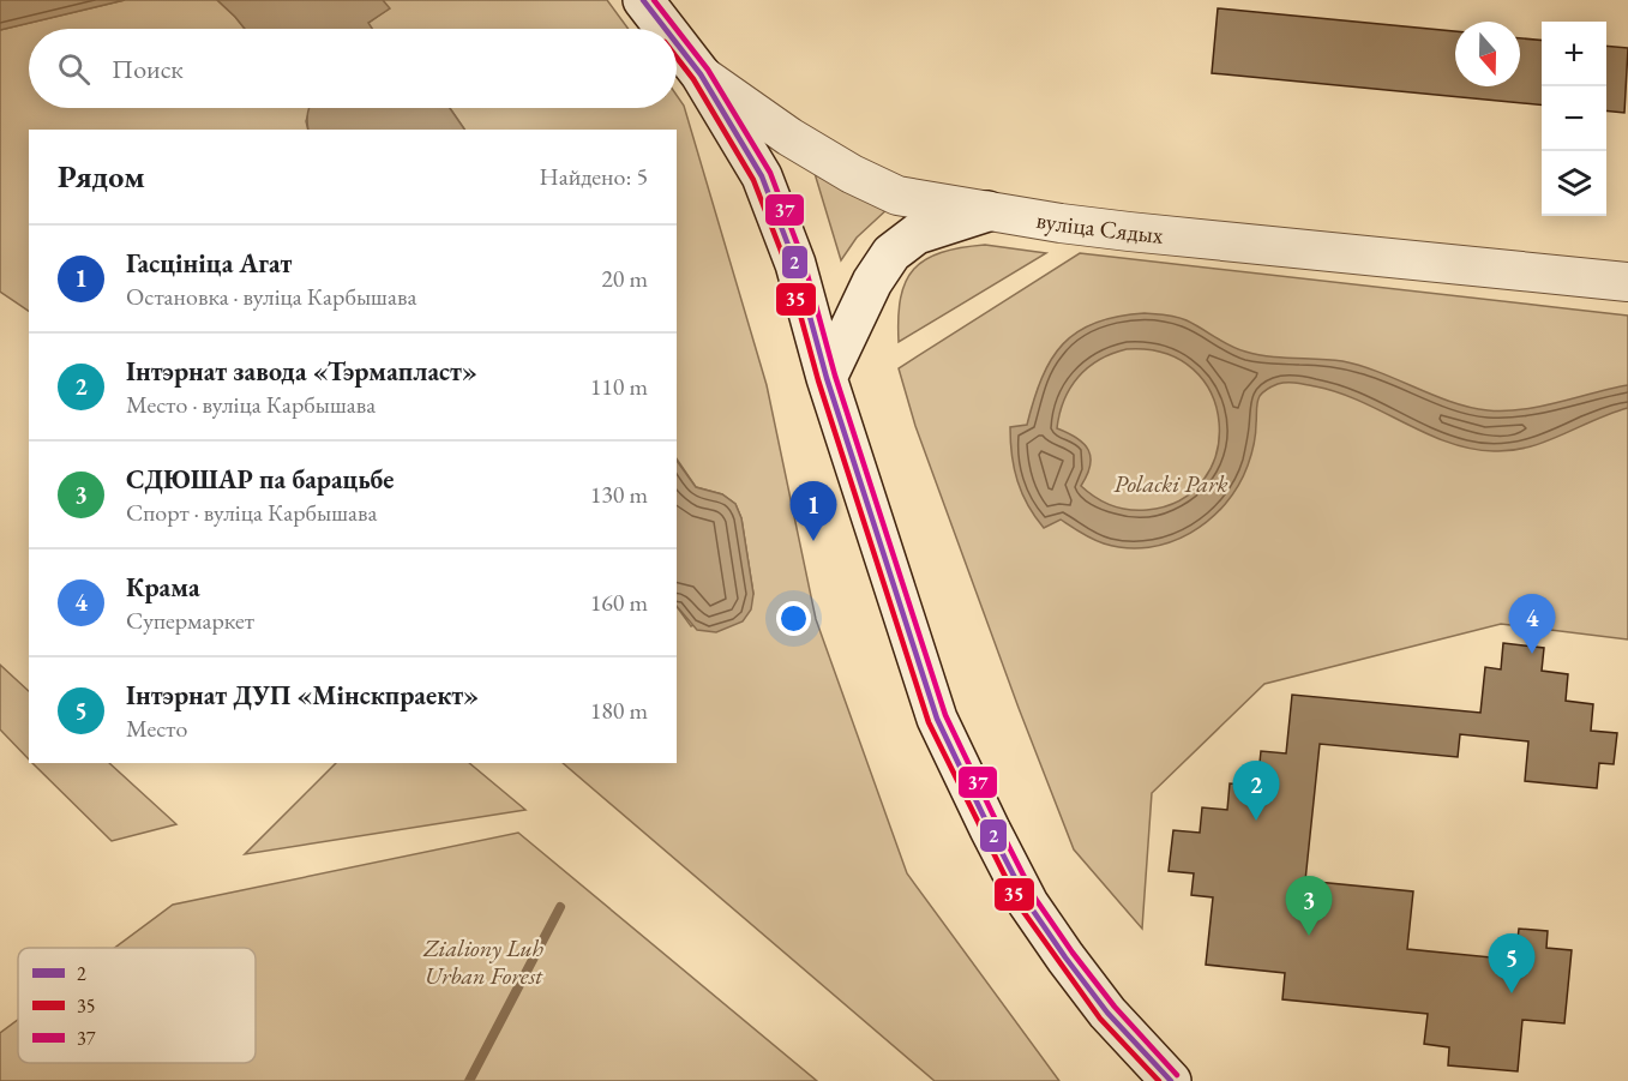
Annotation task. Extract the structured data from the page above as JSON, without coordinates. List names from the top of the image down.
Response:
{
  "streets": {
    "main road": ["вуліца Сядых"]
  },
  "parks": ["Polacki Park", "Zialiony Luh Urban Forest"],
  "lines": ["transit line 2", "transit line 37", "transit line 35"],
  "legend": ["2", "35", "37"],
  "north": "bottom",
  "page": {
    "map_buttons": ["+", "−"],
    "search": "Поиск",
    "heading": ["Рядом", "Найдено: 5"],
    "list": [
      {
        "mark": "1",
        "name": "Гасцініца Агат",
        "note": "Остановка · вуліца Карбышава",
        "value": "20 m"
      },
      {
        "mark": "2",
        "name": "Інтэрнат завода «Тэрмапласт»",
        "note": "Место · вуліца Карбышава",
        "value": "110 m"
      },
      {
        "mark": "3",
        "name": "СДЮШАР па барацьбе",
        "note": "Спорт · вуліца Карбышава",
        "value": "130 m"
      },
      {
        "mark": "4",
        "name": "Крама",
        "note": "Супермаркет",
        "value": "160 m"
      },
      {
        "mark": "5",
        "name": "Інтэрнат ДУП «Мінскпраект»",
        "note": "Место",
        "value": "180 m"
      }
    ],
    "pins": [
      "1",
      "4",
      "2",
      "3",
      "5"
    ]
  }
}
